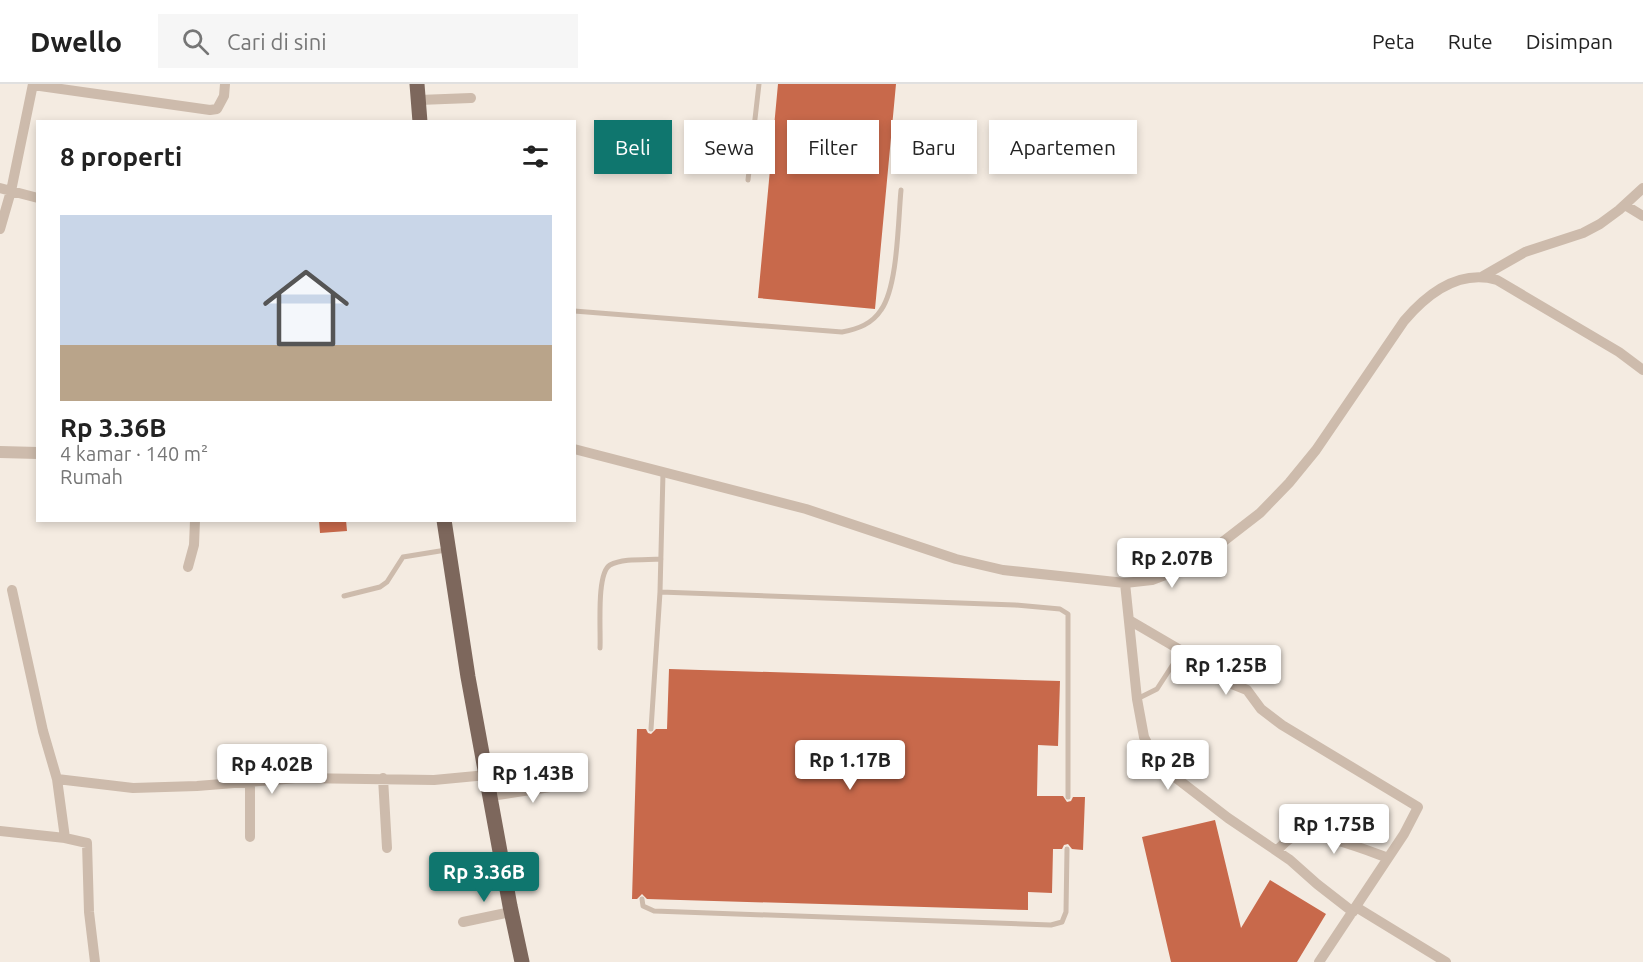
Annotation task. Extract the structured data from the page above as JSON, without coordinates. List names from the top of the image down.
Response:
{
  "page": {
    "header": "Dwello",
    "search": "Cari di sini",
    "nav": ["Peta", "Rute", "Disimpan"],
    "chip": [
      "Beli",
      "Sewa",
      "Filter",
      "Baru",
      "Apartemen"
    ],
    "heading": "8 properti",
    "list": [
      {
        "name": "Rp 3.36B",
        "note": "4 kamar · 140 m² · Rumah"
      }
    ],
    "price": [
      "Rp 2.07B",
      "Rp 1.25B",
      "Rp 1.17B",
      "Rp 2B",
      "Rp 4.02B",
      "Rp 1.43B",
      "Rp 1.75B",
      "Rp 3.36B"
    ]
  }
}
